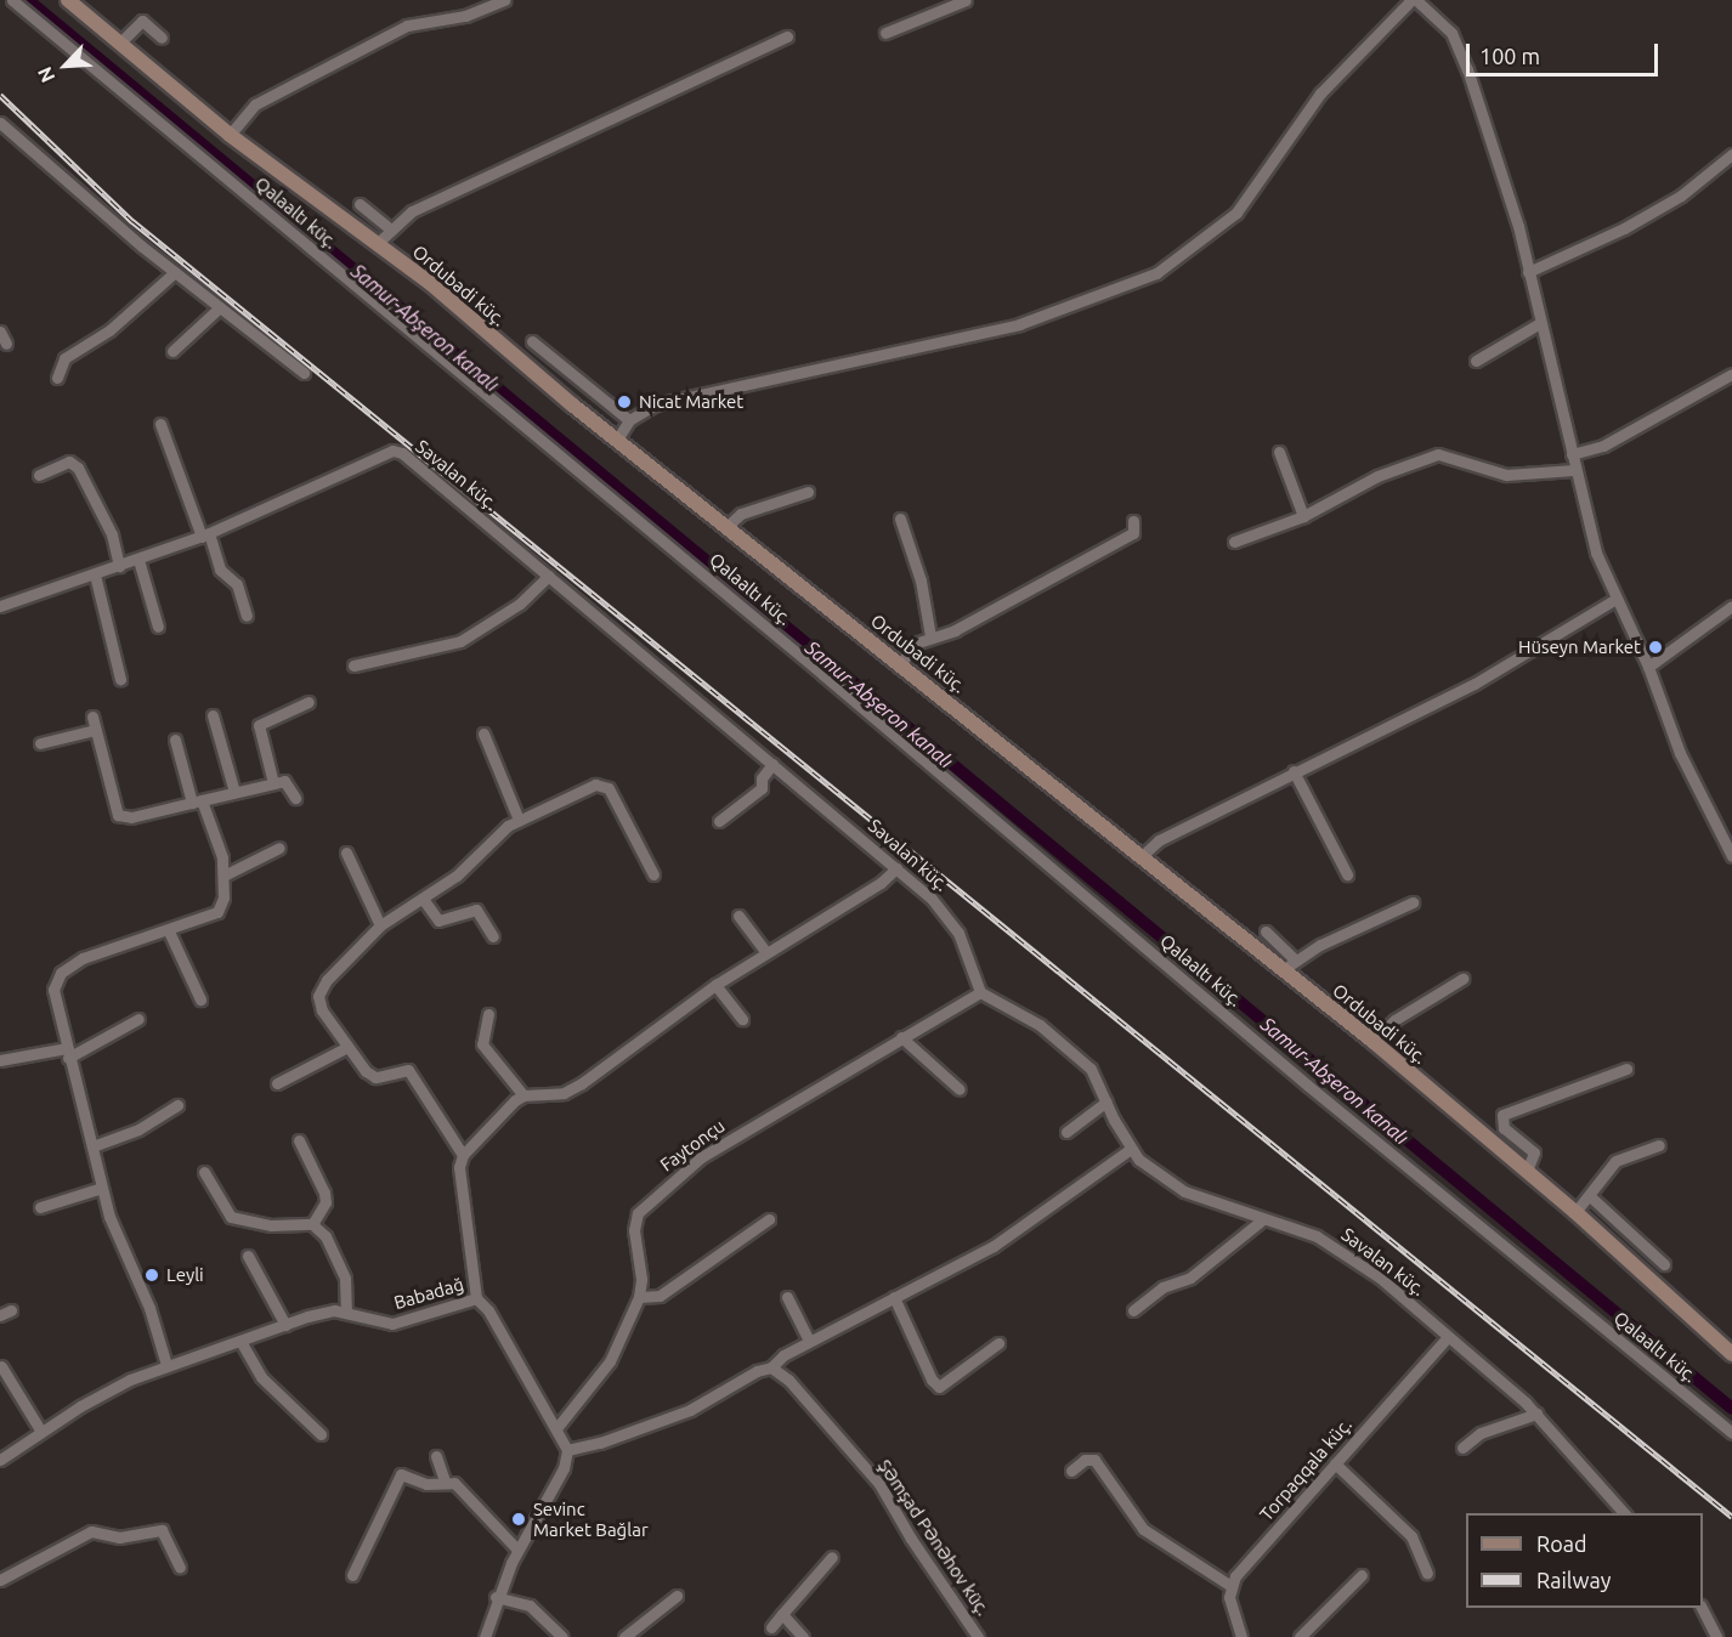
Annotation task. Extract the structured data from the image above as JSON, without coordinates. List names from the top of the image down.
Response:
{
  "streets": {
    "street": [
      "Qalaaltı küç.",
      "Ordubadi küç.",
      "Savalan küç.",
      "Faytonçu",
      "Babadağ",
      "Torpaqqala küç.",
      "Şəmşad Pənəhov küç."
    ]
  },
  "crossings": [
    ["Savalan küç.", "Faytonçu"],
    ["Savalan küç.", "Torpaqqala küç."],
    ["Faytonçu", "Babadağ"]
  ],
  "water": ["Samur-Abşeron kanalı"],
  "places": [
    "Nicat Market",
    "Hüseyn Market",
    "Leyli",
    "Sevinc Market Bağlar"
  ],
  "legend": ["Road", "Railway"],
  "scale_bar": "100 m",
  "north": "bottom left"
}
